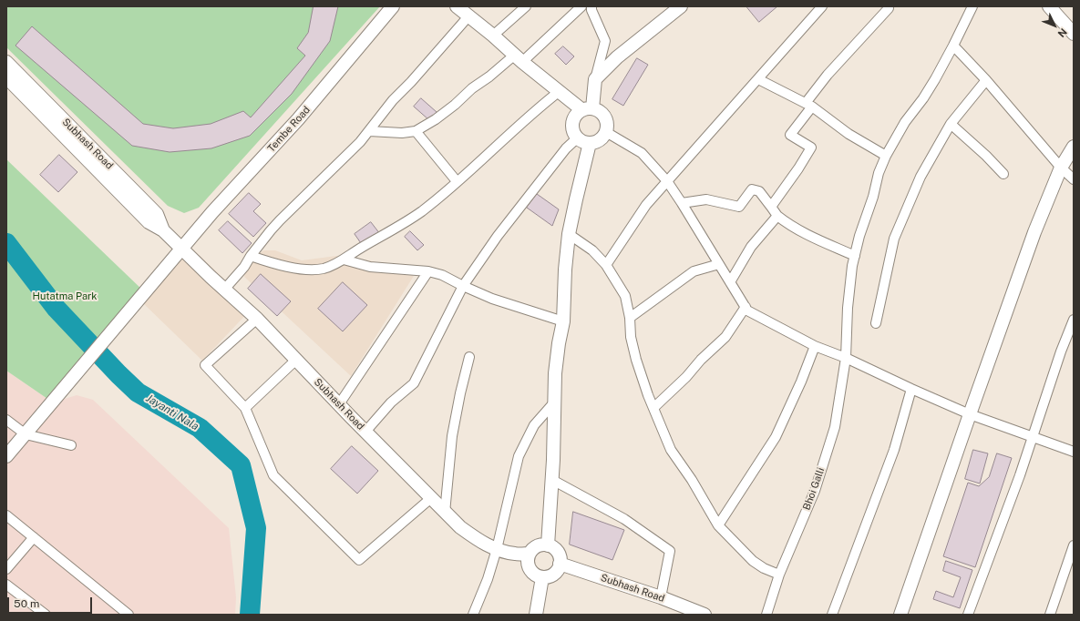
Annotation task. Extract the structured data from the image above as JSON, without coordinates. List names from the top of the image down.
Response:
{
  "streets": {
    "main road": ["Tembe Road", "Subhash Road"],
    "street": ["Bhoi Galli"]
  },
  "crossings": [
    ["Tembe Road", "Subhash Road"]
  ],
  "water": ["Jayanti Nala"],
  "parks": ["Hutatma Park"],
  "scale_bar": "50 m",
  "north": "bottom right"
}
